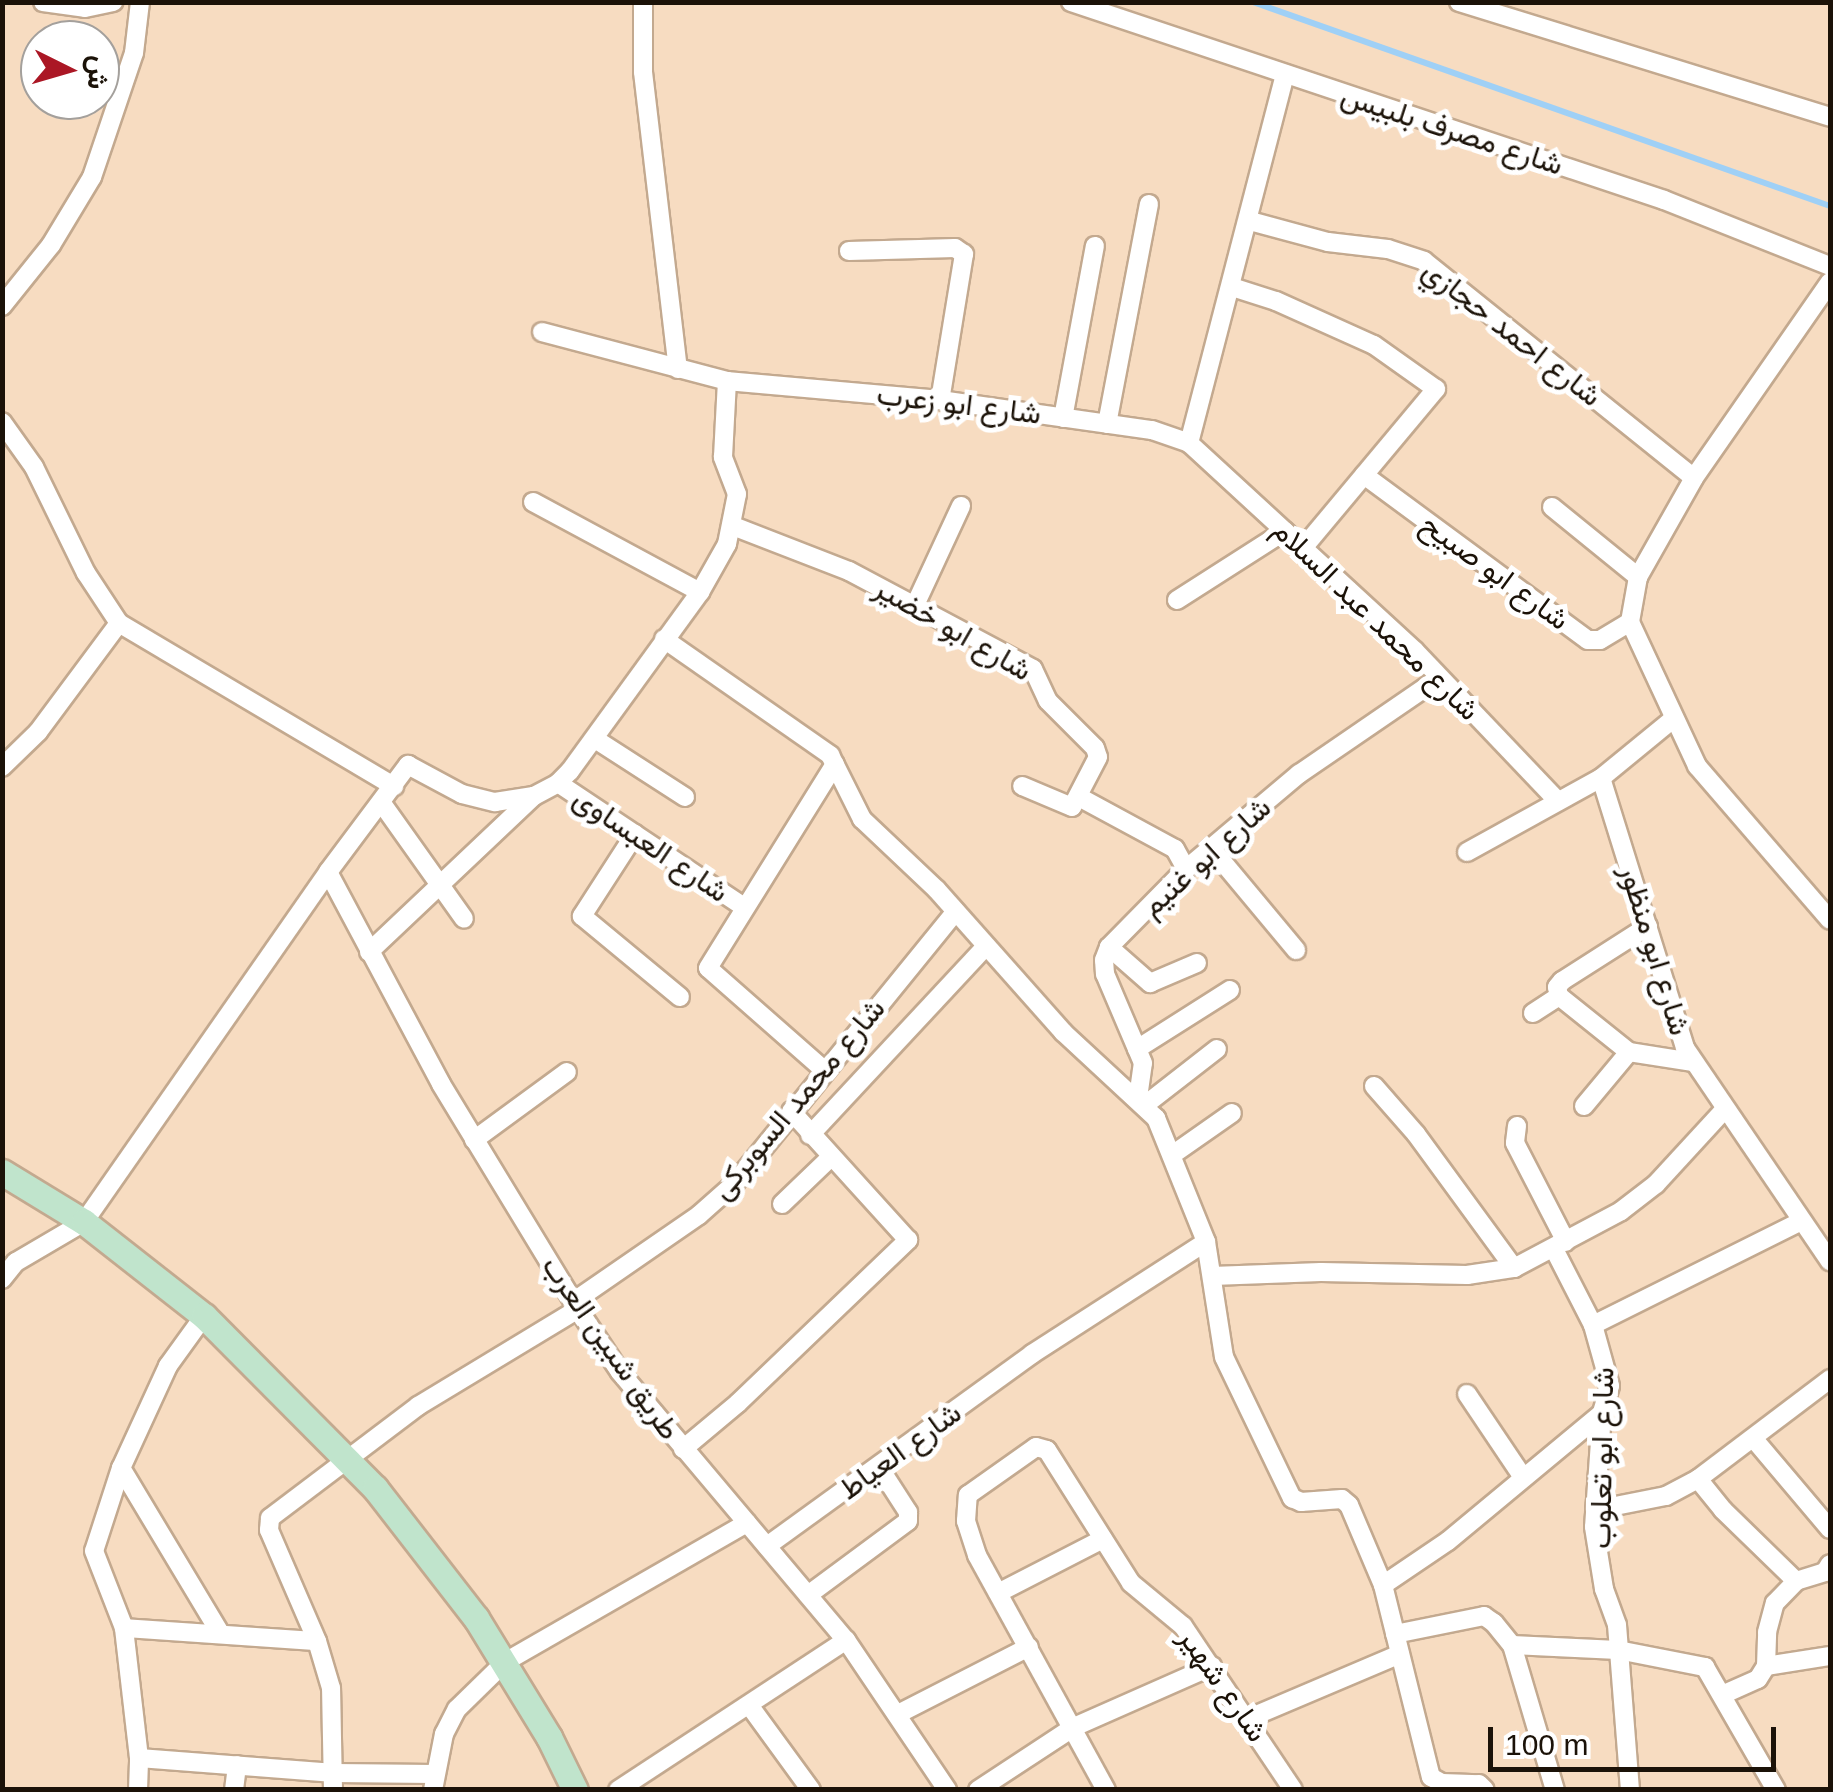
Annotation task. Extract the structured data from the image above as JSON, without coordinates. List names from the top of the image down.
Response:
{
  "streets": {
    "street": [
      "شارع مصرف بلبيس",
      "شارع احمد حجازي",
      "شارع ابو زعرب",
      "شارع ابو صبيح",
      "شارع محمد عبد السلام",
      "شارع ابو خضير",
      "شارع العبساوى",
      "شارع ابو غنيم",
      "شارع ابو منظور",
      "شارع محمد السوبركى",
      "طريق شبين العرب",
      "شارع العياط",
      "شارع ابو تعلوب",
      "شارع شهير"
    ]
  },
  "crossings": [
    ["شارع ابو زعرب", "شارع محمد عبد السلام"],
    ["شارع محمد عبد السلام", "شارع ابو غنيم"],
    ["شارع محمد السوبركى", "طريق شبين العرب"],
    ["طريق شبين العرب", "شارع العياط"]
  ],
  "scale_bar": "100 m",
  "north": "right"
}
